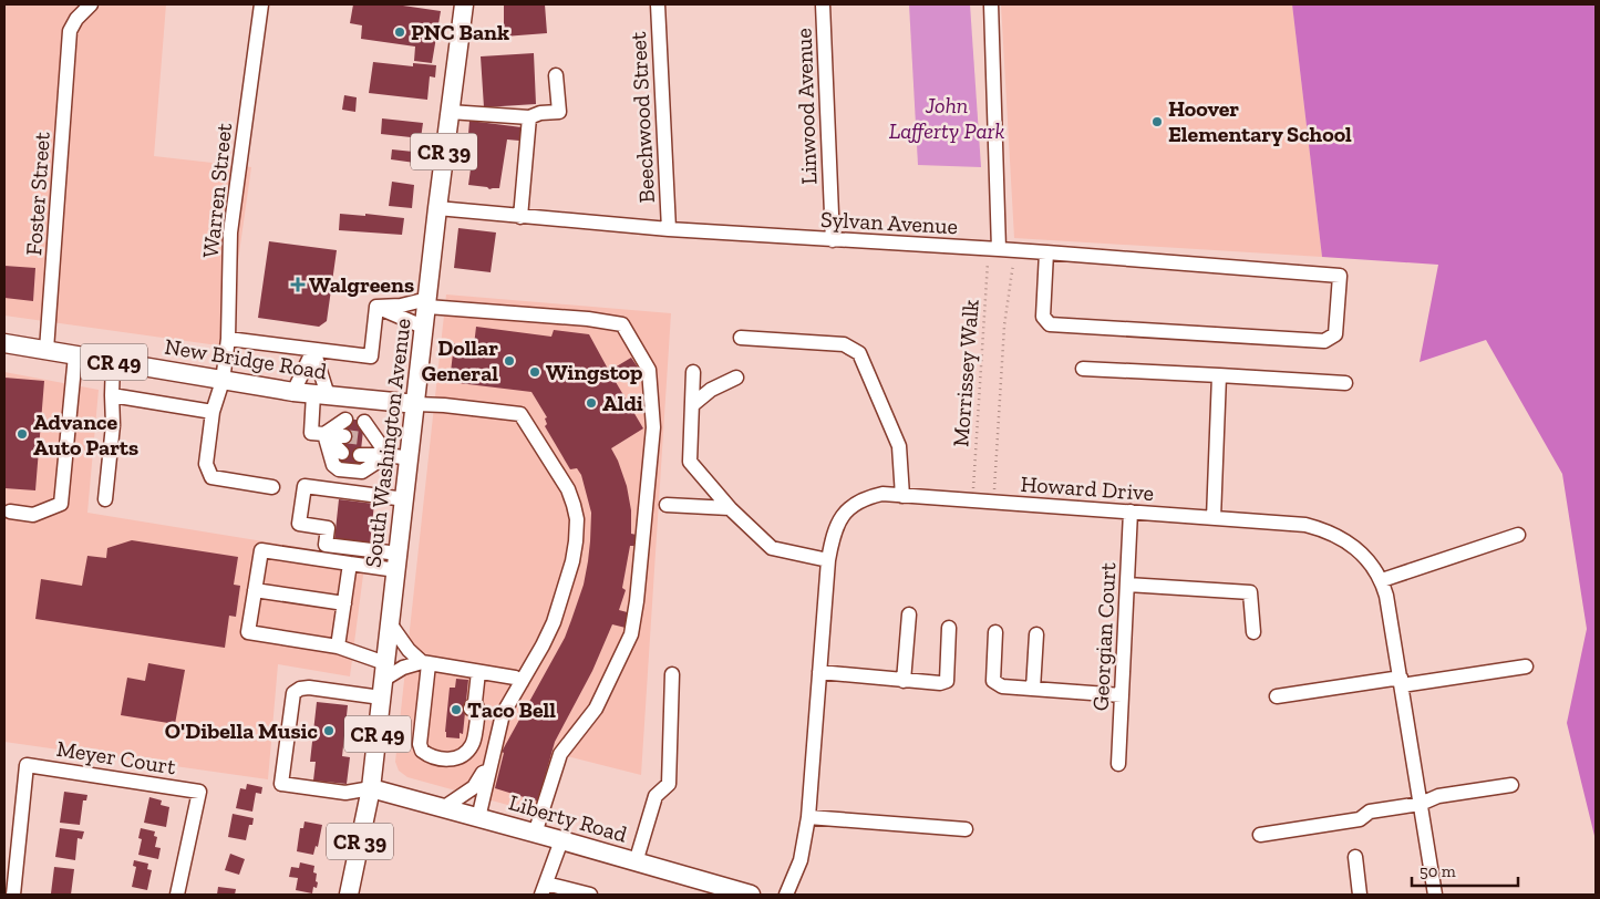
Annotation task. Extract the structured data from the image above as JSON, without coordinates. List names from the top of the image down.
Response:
{
  "streets": {
    "main road": [
      "CR 39",
      "New Bridge Road",
      "CR 49",
      "South Washington Avenue",
      "Liberty Road"
    ],
    "street": [
      "Linwood Avenue",
      "Beechwood Street",
      "Warren Street",
      "Foster Street",
      "Sylvan Avenue",
      "Howard Drive",
      "Georgian Court",
      "Meyer Court"
    ],
    "path": ["Morrissey Walk"]
  },
  "crossings": [
    ["Linwood Avenue", "Sylvan Avenue"],
    ["Beechwood Street", "Sylvan Avenue"],
    ["CR 39", "South Washington Avenue"],
    ["CR 39", "Liberty Road"],
    ["Warren Street", "New Bridge Road"],
    ["Foster Street", "New Bridge Road"],
    ["Sylvan Avenue", "Morrissey Walk"],
    ["Sylvan Avenue", "South Washington Avenue"],
    ["New Bridge Road", "South Washington Avenue"],
    ["Morrissey Walk", "Howard Drive"],
    ["South Washington Avenue", "Liberty Road"],
    ["Howard Drive", "Georgian Court"]
  ],
  "parks": ["John Lafferty Park"],
  "places": {
    "other": [
      "PNC Bank",
      "Hoover Elementary School",
      "Dollar General",
      "Wingstop",
      "Aldi",
      "Advance Auto Parts",
      "Taco Bell",
      "O'Dibella Music"
    ],
    "health": ["Walgreens"]
  },
  "scale_bar": "50 m"
}
